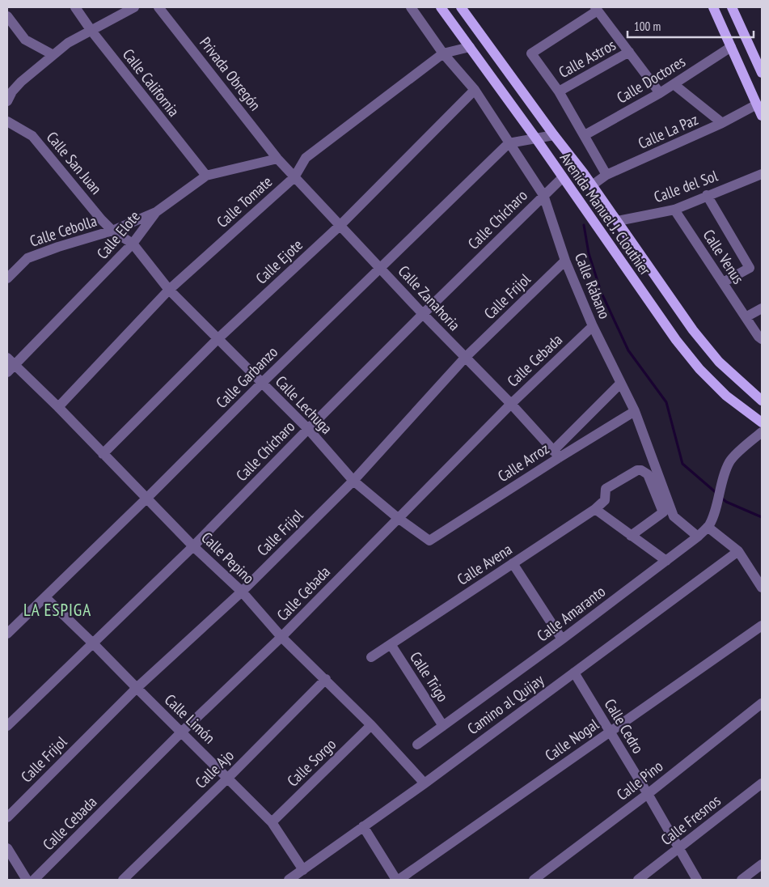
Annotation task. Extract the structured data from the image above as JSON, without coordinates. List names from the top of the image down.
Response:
{
  "streets": {
    "main road": ["Avenida Manuel J. Clouthier"],
    "street": [
      "Calle Astros",
      "Privada Obregón",
      "Calle Doctores",
      "Calle California",
      "Calle La Paz",
      "Calle San Juan",
      "Calle del Sol",
      "Calle Tomate",
      "Calle Chícharo",
      "Calle Cebolla",
      "Calle Elote",
      "Calle Venus",
      "Calle Ejote",
      "Calle Rábano",
      "Calle Frijol",
      "Calle Zanahoria",
      "Calle Cebada",
      "Calle Garbanzo",
      "Calle Lechuga",
      "Calle Arroz",
      "Calle Pepino",
      "Calle Avena",
      "Calle Amaranto",
      "Calle Trigo",
      "Camino al Quijay",
      "Calle Limón",
      "Calle Cedro",
      "Calle Nogal",
      "Calle Sorgo",
      "Calle Ajo",
      "Calle Pino",
      "Calle Fresnos"
    ]
  },
  "crossings": [
    ["Privada Obregón", "Calle Elote"],
    ["Privada Obregón", "Calle Zanahoria"],
    ["Calle California", "Calle Elote"],
    ["Calle La Paz", "Avenida Manuel J. Clouthier"],
    ["Calle San Juan", "Calle Cebolla"],
    ["Calle San Juan", "Calle Lechuga"],
    ["Calle del Sol", "Avenida Manuel J. Clouthier"],
    ["Calle del Sol", "Calle Venus"],
    ["Calle Tomate", "Avenida Manuel J. Clouthier"],
    ["Calle Tomate", "Calle Rábano"],
    ["Calle Tomate", "Calle Zanahoria"],
    ["Calle Tomate", "Calle Lechuga"],
    ["Calle Tomate", "Calle Pepino"],
    ["Avenida Manuel J. Clouthier", "Calle Chícharo"],
    ["Calle Chícharo", "Calle Rábano"],
    ["Calle Chícharo", "Calle Zanahoria"],
    ["Calle Chícharo", "Calle Lechuga"],
    ["Calle Chícharo", "Calle Pepino"],
    ["Calle Chícharo", "Calle Limón"],
    ["Calle Cebolla", "Calle Elote"],
    ["Calle Cebolla", "Calle Lechuga"],
    ["Calle Elote", "Calle Zanahoria"],
    ["Calle Elote", "Calle Lechuga"],
    ["Calle Elote", "Calle Pepino"],
    ["Calle Ejote", "Calle Rábano"],
    ["Calle Ejote", "Calle Zanahoria"],
    ["Calle Ejote", "Calle Lechuga"],
    ["Calle Ejote", "Calle Pepino"],
    ["Calle Rábano", "Calle Frijol"],
    ["Calle Rábano", "Calle Cebada"],
    ["Calle Rábano", "Calle Garbanzo"],
    ["Calle Rábano", "Calle Arroz"],
    ["Calle Rábano", "Calle Amaranto"],
    ["Calle Frijol", "Calle Zanahoria"],
    ["Calle Frijol", "Calle Lechuga"],
    ["Calle Frijol", "Calle Pepino"],
    ["Calle Frijol", "Calle Limón"],
    ["Calle Zanahoria", "Calle Cebada"],
    ["Calle Zanahoria", "Calle Garbanzo"],
    ["Calle Zanahoria", "Calle Arroz"],
    ["Calle Cebada", "Calle Lechuga"],
    ["Calle Cebada", "Calle Pepino"],
    ["Calle Cebada", "Calle Limón"],
    ["Calle Garbanzo", "Calle Lechuga"],
    ["Calle Garbanzo", "Calle Pepino"],
    ["Calle Garbanzo", "Calle Limón"],
    ["Calle Lechuga", "Calle Arroz"],
    ["Calle Pepino", "Camino al Quijay"],
    ["Calle Pepino", "Calle Sorgo"],
    ["Calle Pepino", "Calle Ajo"],
    ["Calle Avena", "Calle Trigo"],
    ["Calle Amaranto", "Calle Trigo"],
    ["Camino al Quijay", "Calle Limón"],
    ["Camino al Quijay", "Calle Cedro"],
    ["Calle Limón", "Calle Sorgo"],
    ["Calle Limón", "Calle Ajo"],
    ["Calle Cedro", "Calle Nogal"],
    ["Calle Cedro", "Calle Pino"],
    ["Calle Cedro", "Calle Fresnos"]
  ],
  "districts": ["LA ESPIGA"],
  "scale_bar": "100 m"
}
